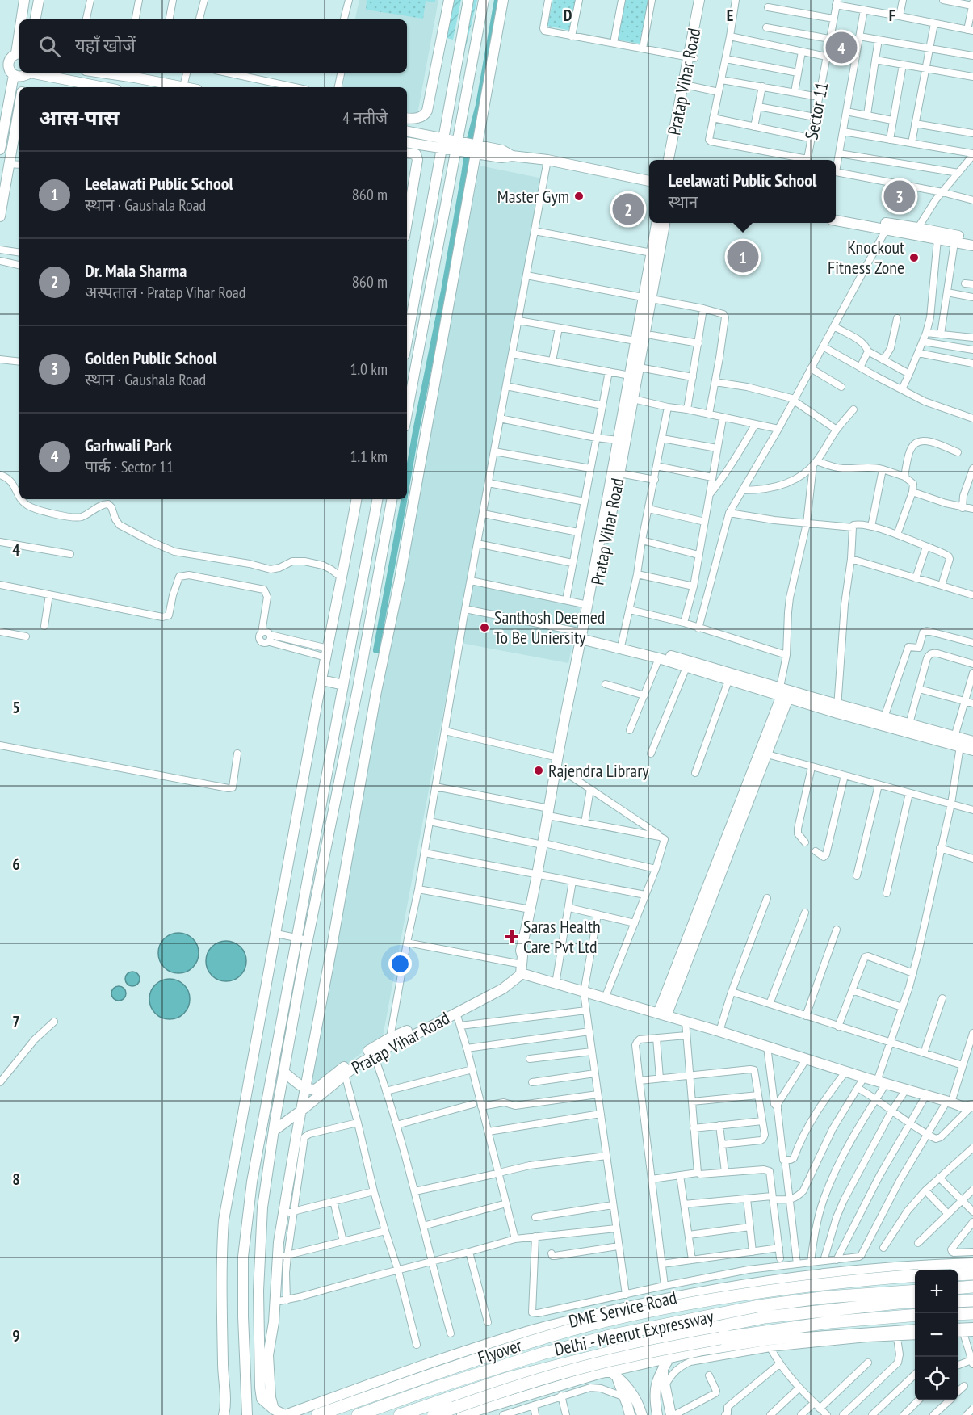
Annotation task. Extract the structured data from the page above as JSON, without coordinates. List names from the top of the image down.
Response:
{
  "streets": {
    "highway": ["Delhi - Meerut Expressway", "Flyover"],
    "street": ["Pratap Vihar Road", "Sector 11", "DME Service Road"]
  },
  "places": {
    "other": [
      "Master Gym",
      "Knockout Fitness Zone",
      "Santhosh Deemed To Be Uniersity",
      "Rajendra Library"
    ],
    "health": ["Saras Health Care Pvt Ltd"]
  },
  "page": {
    "search": "यहाँ खोजें",
    "pins": [
      "4",
      "3",
      "2",
      "1"
    ],
    "heading": ["आस-पास", "4 नतीजे"],
    "list": [
      {
        "mark": "1",
        "name": "Leelawati Public School",
        "note": "स्थान · Gaushala Road",
        "value": "860 m"
      },
      {
        "mark": "2",
        "name": "Dr. Mala Sharma",
        "note": "अस्पताल · Pratap Vihar Road",
        "value": "860 m"
      },
      {
        "mark": "3",
        "name": "Golden Public School",
        "note": "स्थान · Gaushala Road",
        "value": "1.0 km"
      },
      {
        "mark": "4",
        "name": "Garhwali Park",
        "note": "पार्क · Sector 11",
        "value": "1.1 km"
      }
    ],
    "popup": ["Leelawati Public School", "स्थान"],
    "map_buttons": ["+", "−"]
  },
  "grid": {
    "columns": ["D", "E", "F"],
    "rows": [
      "4",
      "5",
      "6",
      "7",
      "8",
      "9"
    ]
  }
}
